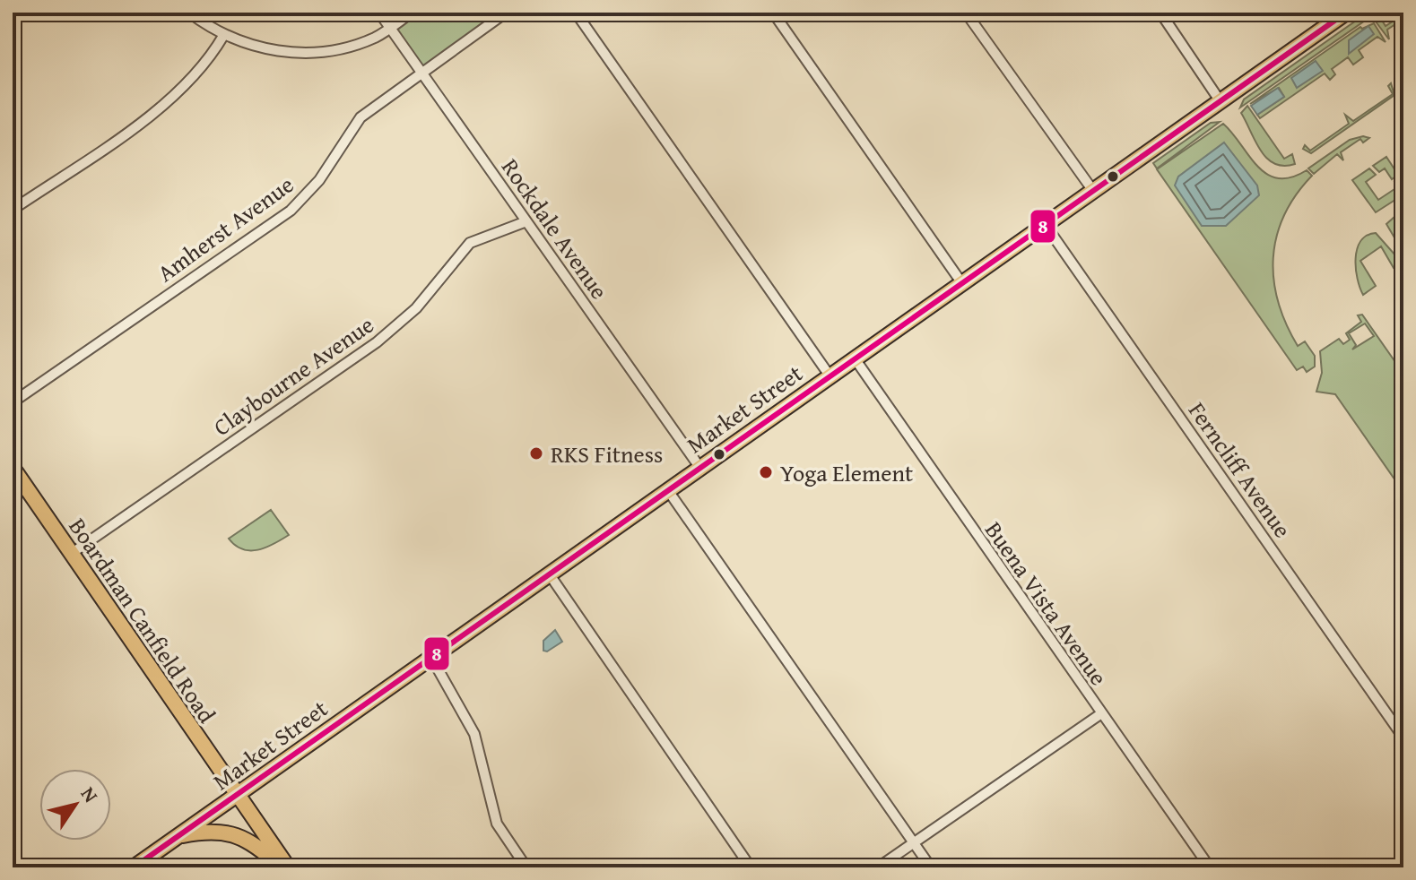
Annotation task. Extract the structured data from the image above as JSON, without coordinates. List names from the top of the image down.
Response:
{
  "streets": {
    "main road": ["Market Street", "Boardman Canfield Road"],
    "street": [
      "Amherst Avenue",
      "Rockdale Avenue",
      "Claybourne Avenue",
      "Ferncliff Avenue",
      "Buena Vista Avenue"
    ]
  },
  "crossings": [
    ["Amherst Avenue", "Rockdale Avenue"],
    ["Rockdale Avenue", "Claybourne Avenue"],
    ["Rockdale Avenue", "Market Street"],
    ["Claybourne Avenue", "Boardman Canfield Road"],
    ["Market Street", "Ferncliff Avenue"],
    ["Market Street", "Buena Vista Avenue"],
    ["Market Street", "Boardman Canfield Road"]
  ],
  "places": ["RKS Fitness", "Yoga Element"],
  "lines": ["transit line 8"],
  "north": "top right"
}
